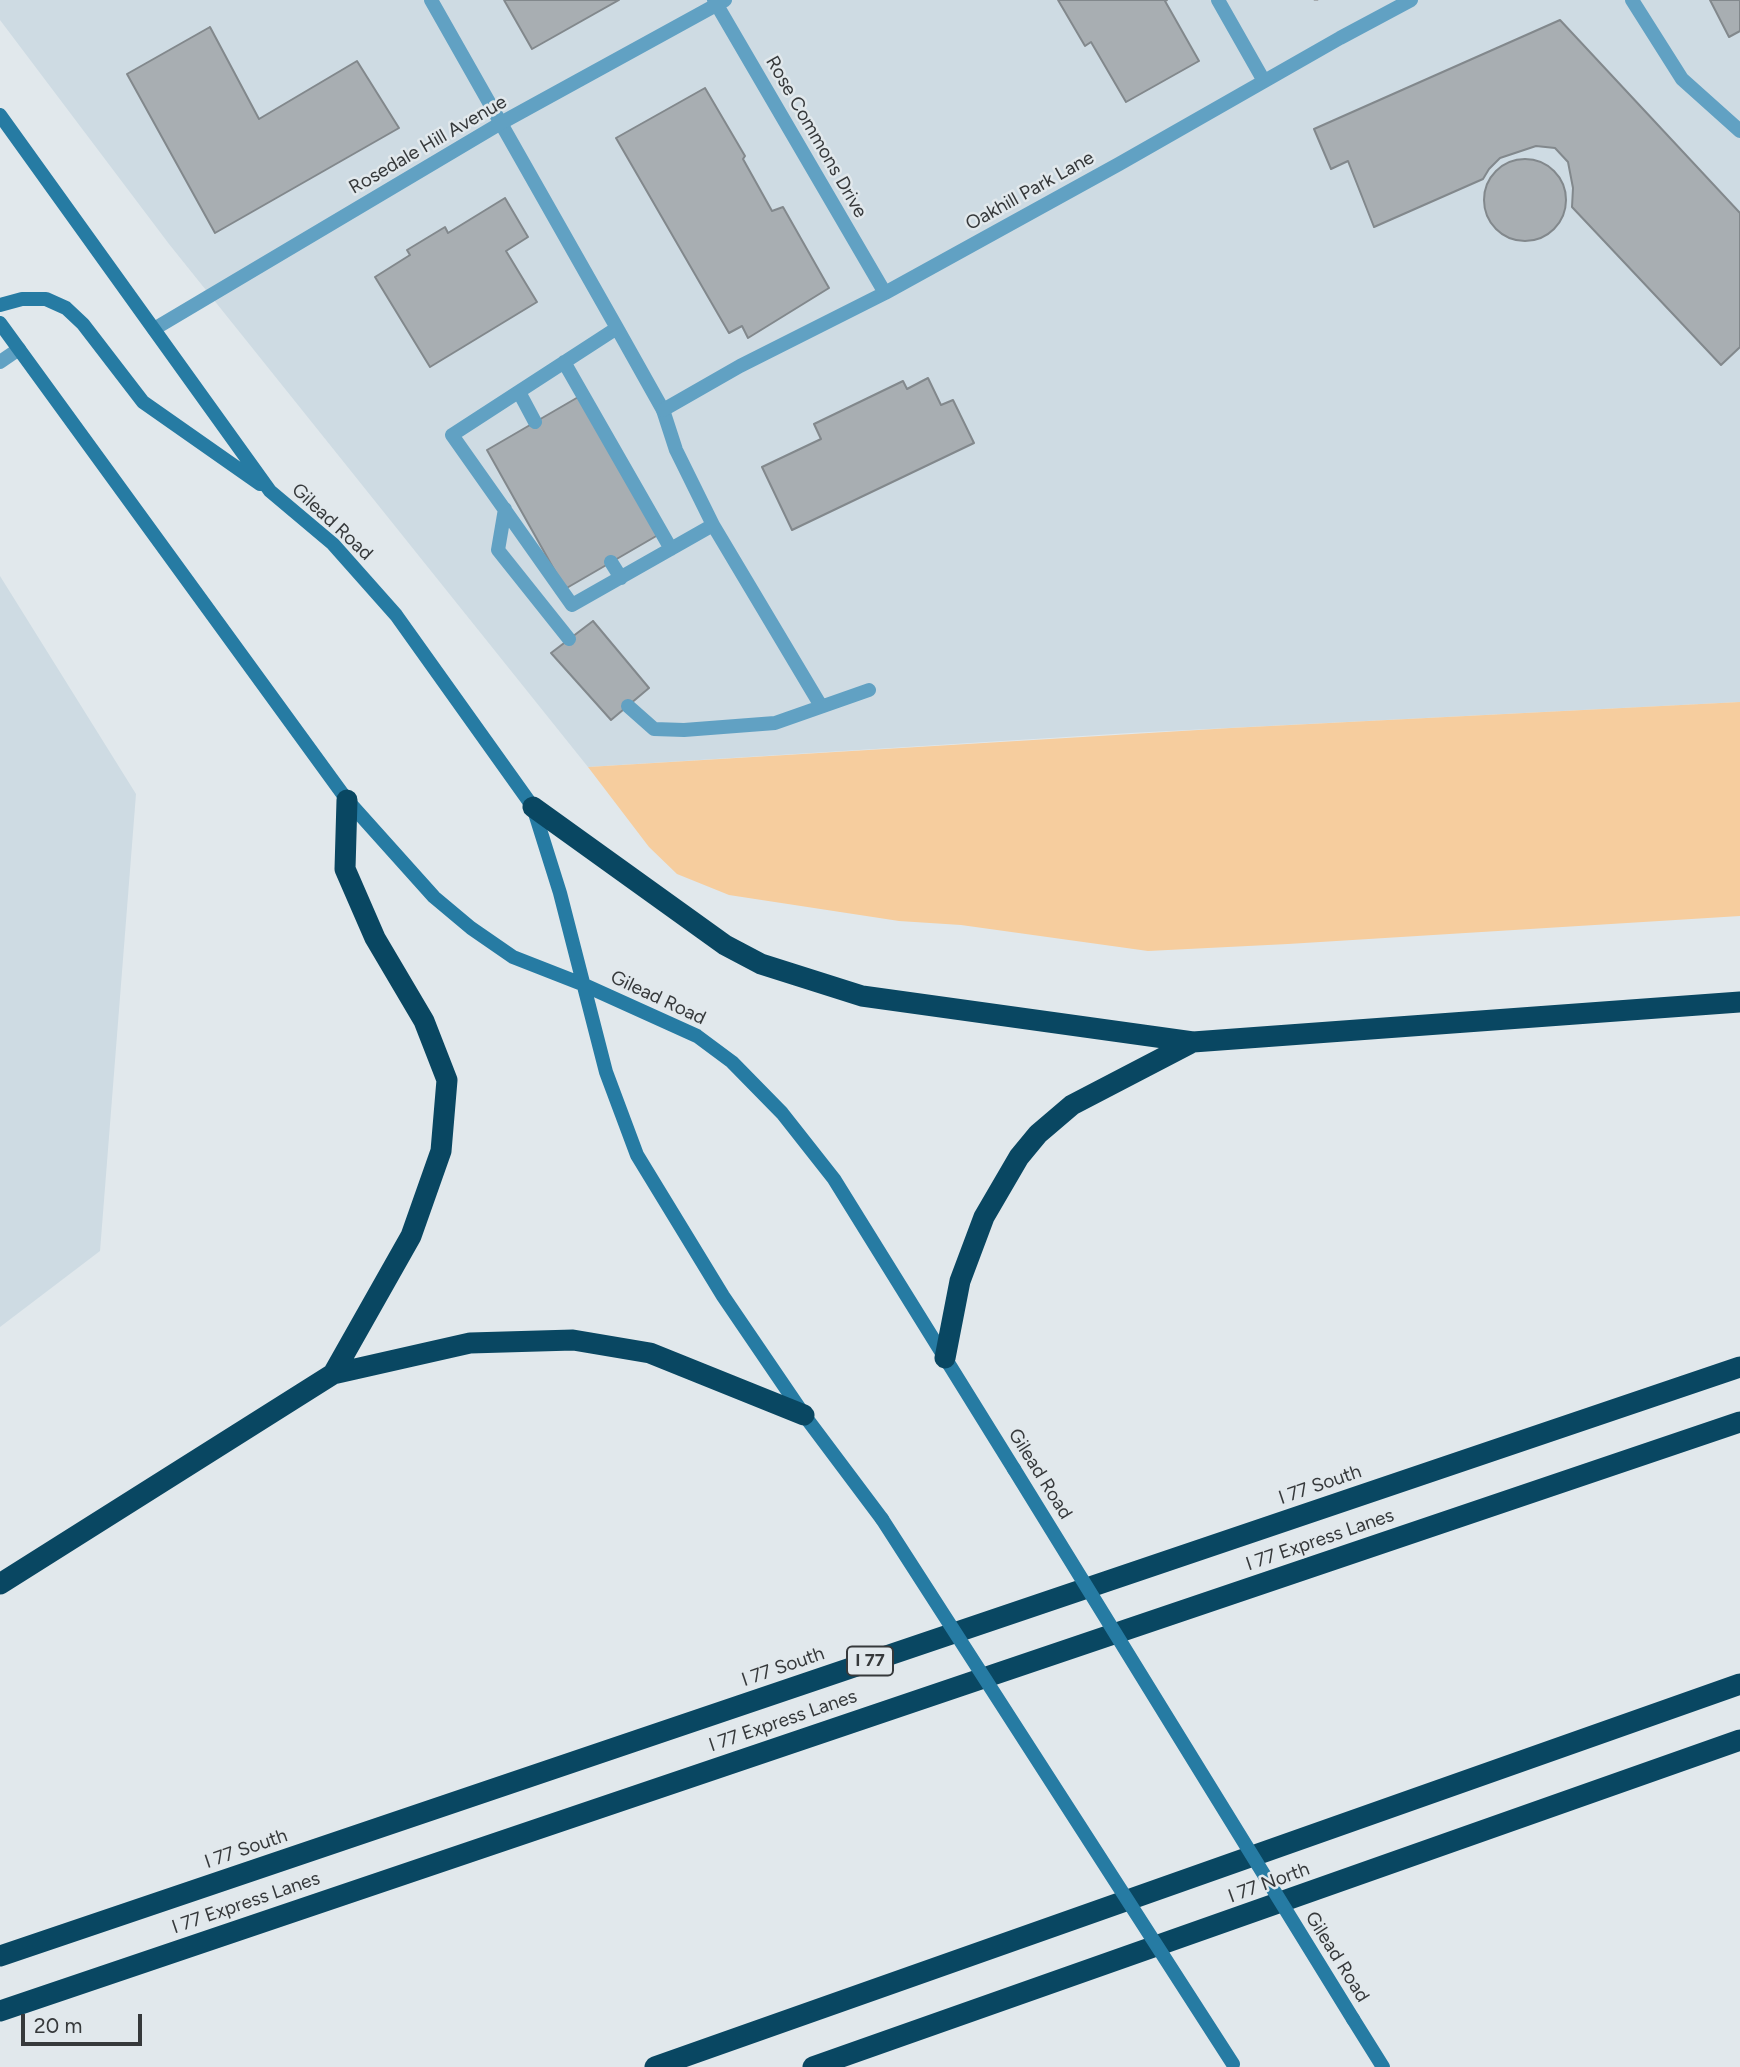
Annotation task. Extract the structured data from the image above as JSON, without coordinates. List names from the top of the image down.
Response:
{
  "streets": {
    "highway": [
      "I 77 South",
      "I 77 Express Lanes",
      "I 77",
      "I 77 North"
    ],
    "main road": ["Gilead Road"],
    "street": ["Rose Commons Drive", "Rosedale Hill Avenue", "Oakhill Park Lane"]
  },
  "crossings": [
    ["Rose Commons Drive", "Rosedale Hill Avenue"],
    ["Rose Commons Drive", "Oakhill Park Lane"],
    ["Rosedale Hill Avenue", "Gilead Road"]
  ],
  "scale_bar": "20 m"
}
